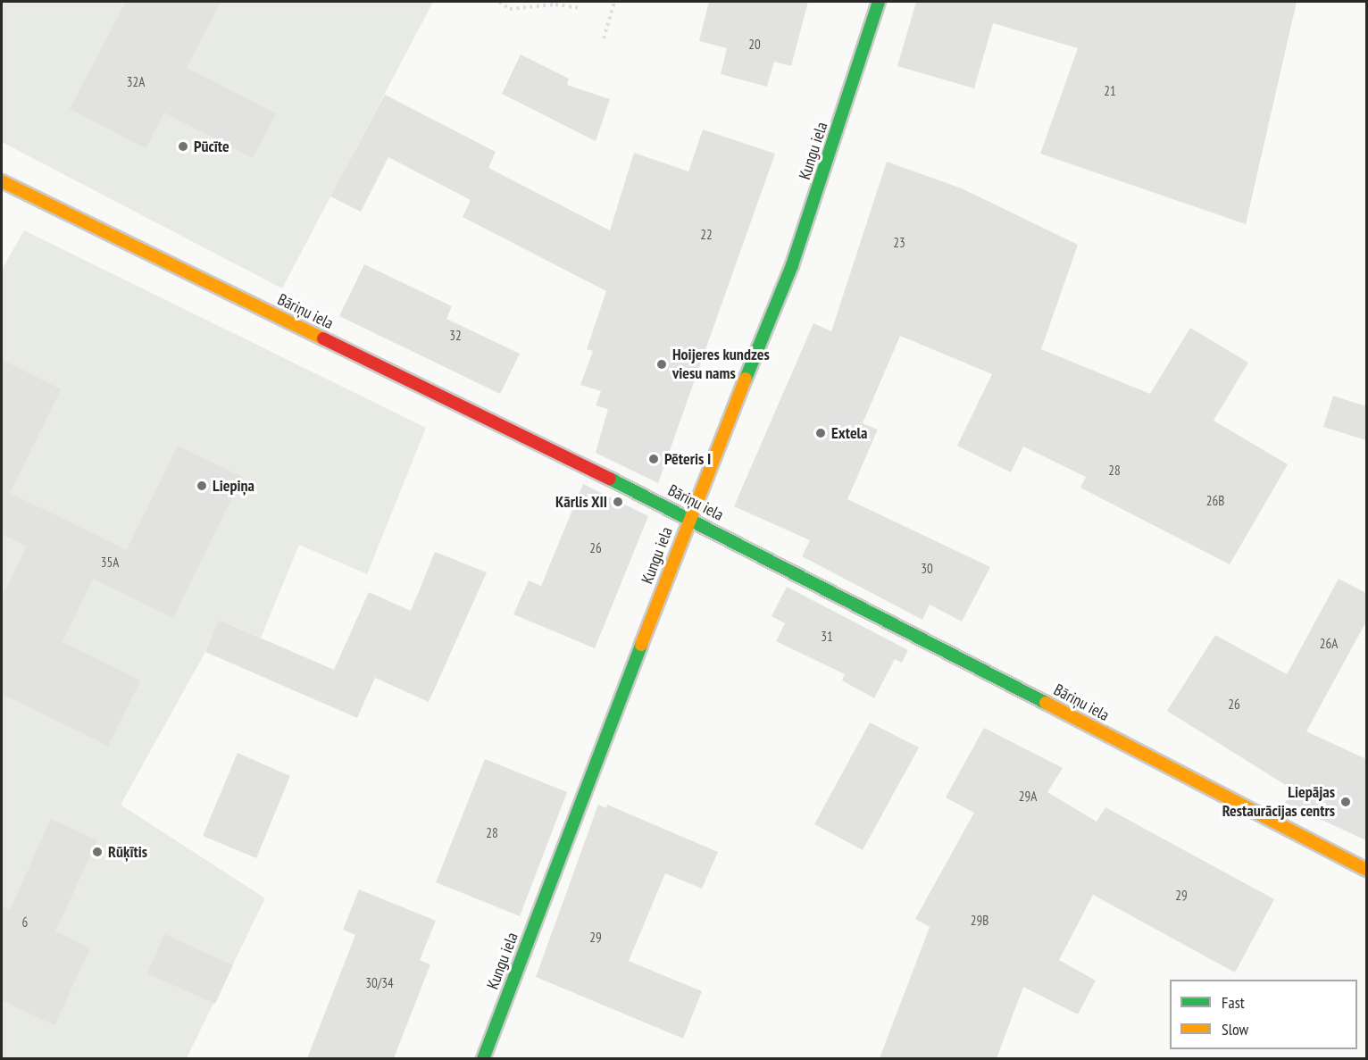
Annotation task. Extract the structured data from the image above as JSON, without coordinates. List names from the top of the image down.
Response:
{
  "streets": {
    "street": ["Kungu iela", "Bāriņu iela"]
  },
  "crossings": [
    ["Kungu iela", "Bāriņu iela"]
  ],
  "places": [
    "Pūcīte",
    "Hoijeres kundzes viesu nams",
    "Extela",
    "Pēteris I",
    "Liepiņa",
    "Kārlis XII",
    "Liepājas Restaurācijas centrs",
    "Rūķītis"
  ],
  "house_numbers": [
    "20",
    "32A",
    "21",
    "22",
    "23",
    "32",
    "28",
    "26B",
    "26",
    "35A",
    "30",
    "31",
    "26A",
    "26",
    "29A",
    "28",
    "29",
    "29B",
    "6",
    "29",
    "30/34"
  ],
  "legend": ["Fast", "Slow"]
}
